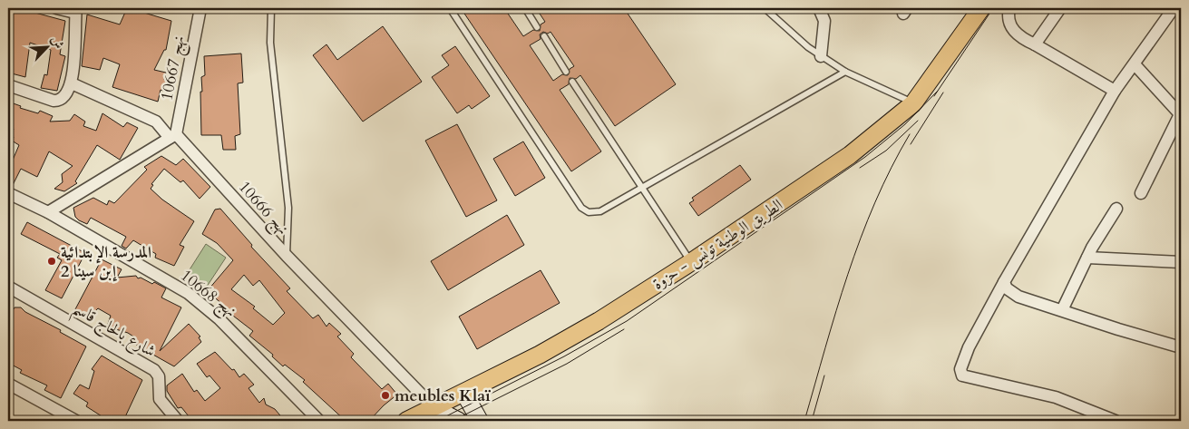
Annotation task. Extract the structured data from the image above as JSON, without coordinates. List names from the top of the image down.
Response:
{
  "streets": {
    "main road": ["الطريق الوطنية تونس - حزوة"],
    "street": [
      "نهج 10667",
      "نهج 10666",
      "نهج 10668",
      "شارع بالحاج قاسم"
    ]
  },
  "crossings": [
    ["نهج 10667", "نهج 10666"],
    ["نهج 10666", "الطريق الوطنية تونس - حزوة"]
  ],
  "places": ["المدرسة الإبتدائية إبن سينا 2", "meubles Klaï"],
  "north": "top right"
}
